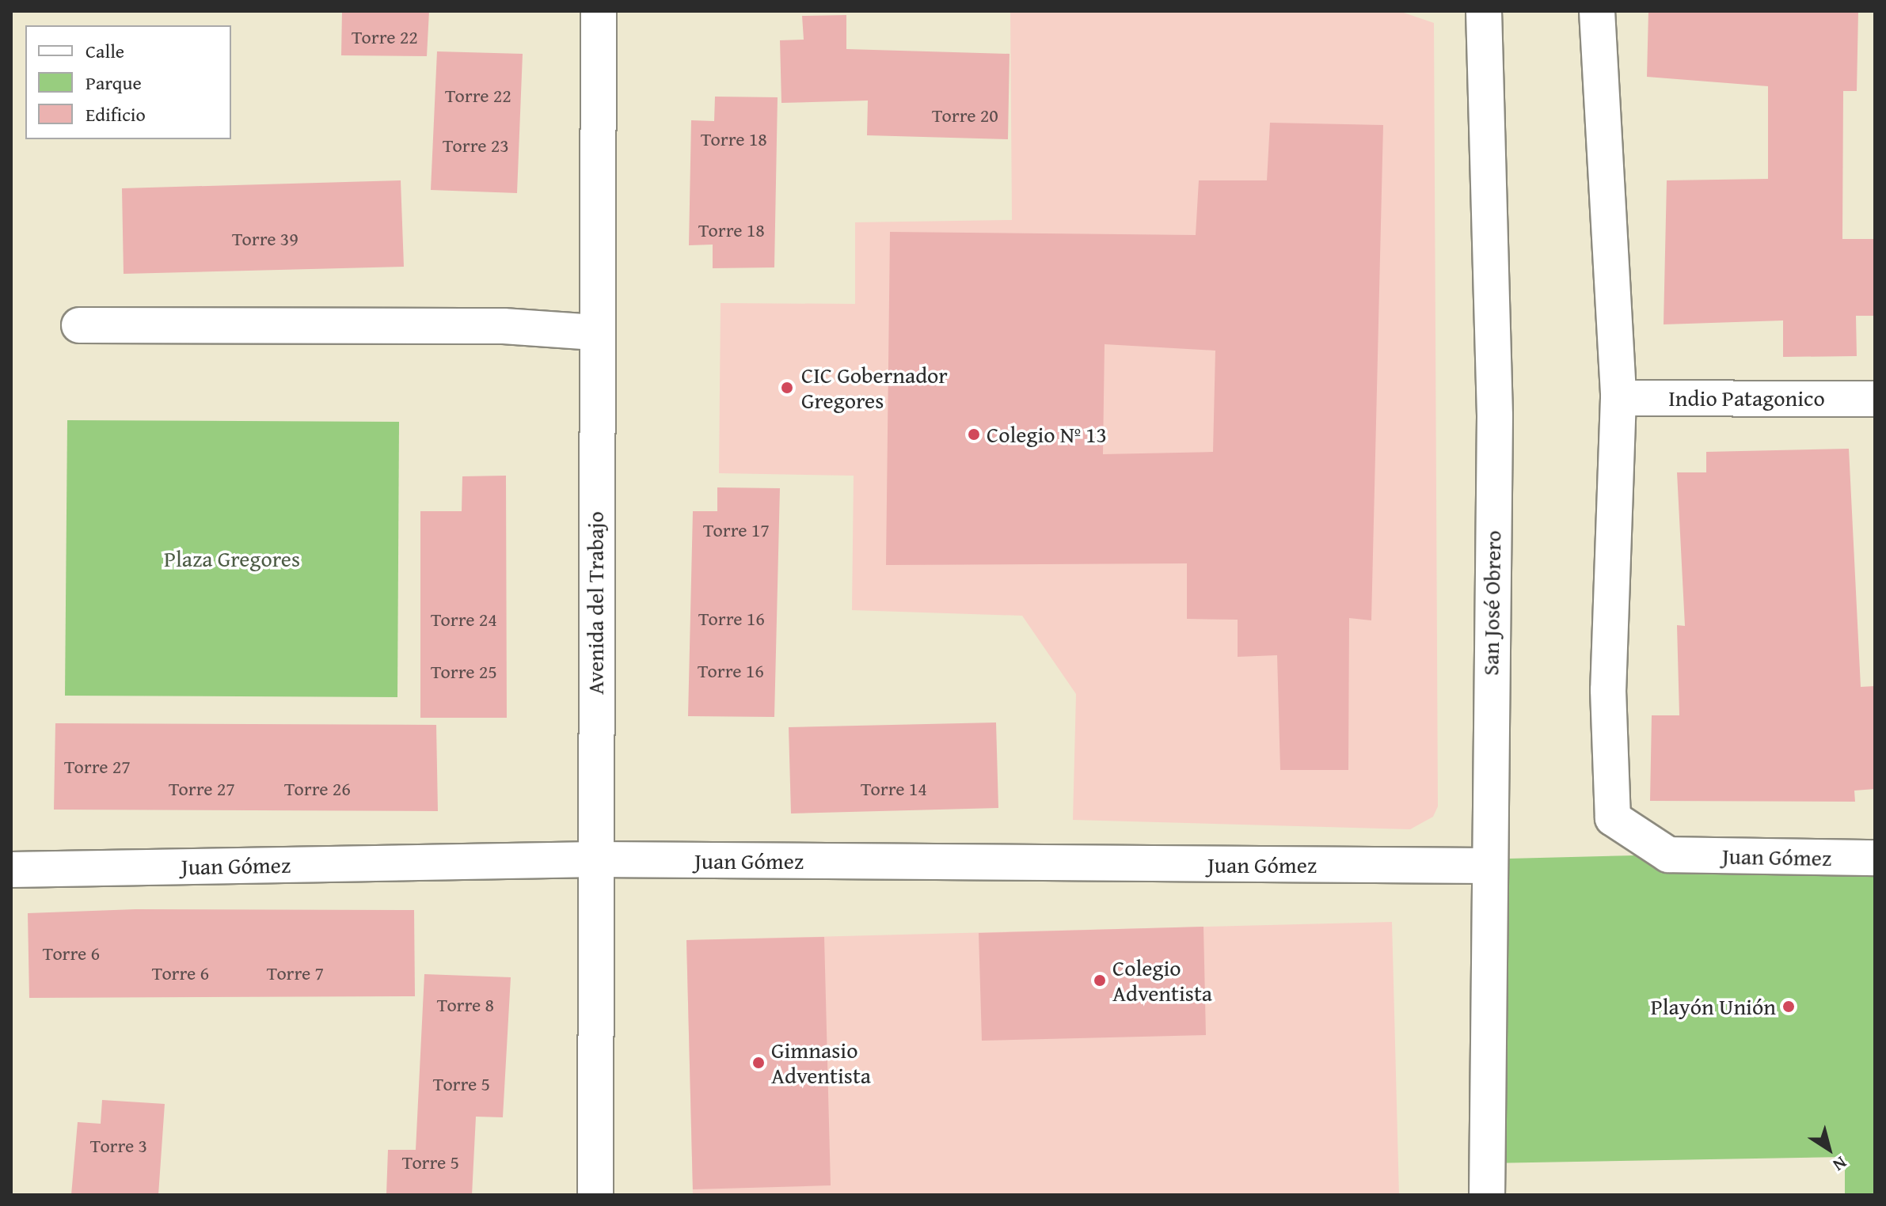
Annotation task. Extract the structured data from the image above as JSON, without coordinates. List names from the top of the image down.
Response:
{
  "streets": {
    "street": [
      "Indio Patagonico",
      "Avenida del Trabajo",
      "San José Obrero",
      "Juan Gómez"
    ]
  },
  "crossings": [
    ["Indio Patagonico", "Juan Gómez"],
    ["Avenida del Trabajo", "Juan Gómez"],
    ["San José Obrero", "Juan Gómez"]
  ],
  "parks": ["Plaza Gregores"],
  "places": [
    "CIC Gobernador Gregores",
    "Colegio Nº 13",
    "Colegio Adventista",
    "Playón Unión",
    "Gimnasio Adventista"
  ],
  "house_numbers": [
    "Torre 22",
    "Torre 22",
    "Torre 20",
    "Torre 18",
    "Torre 23",
    "Torre 18",
    "Torre 39",
    "Torre 17",
    "Torre 16",
    "Torre 24",
    "Torre 16",
    "Torre 25",
    "Torre 27",
    "Torre 27",
    "Torre 26",
    "Torre 14",
    "Torre 6",
    "Torre 6",
    "Torre 7",
    "Torre 8",
    "Torre 5",
    "Torre 3",
    "Torre 5"
  ],
  "legend": ["Calle", "Parque", "Edificio"],
  "north": "bottom right"
}
